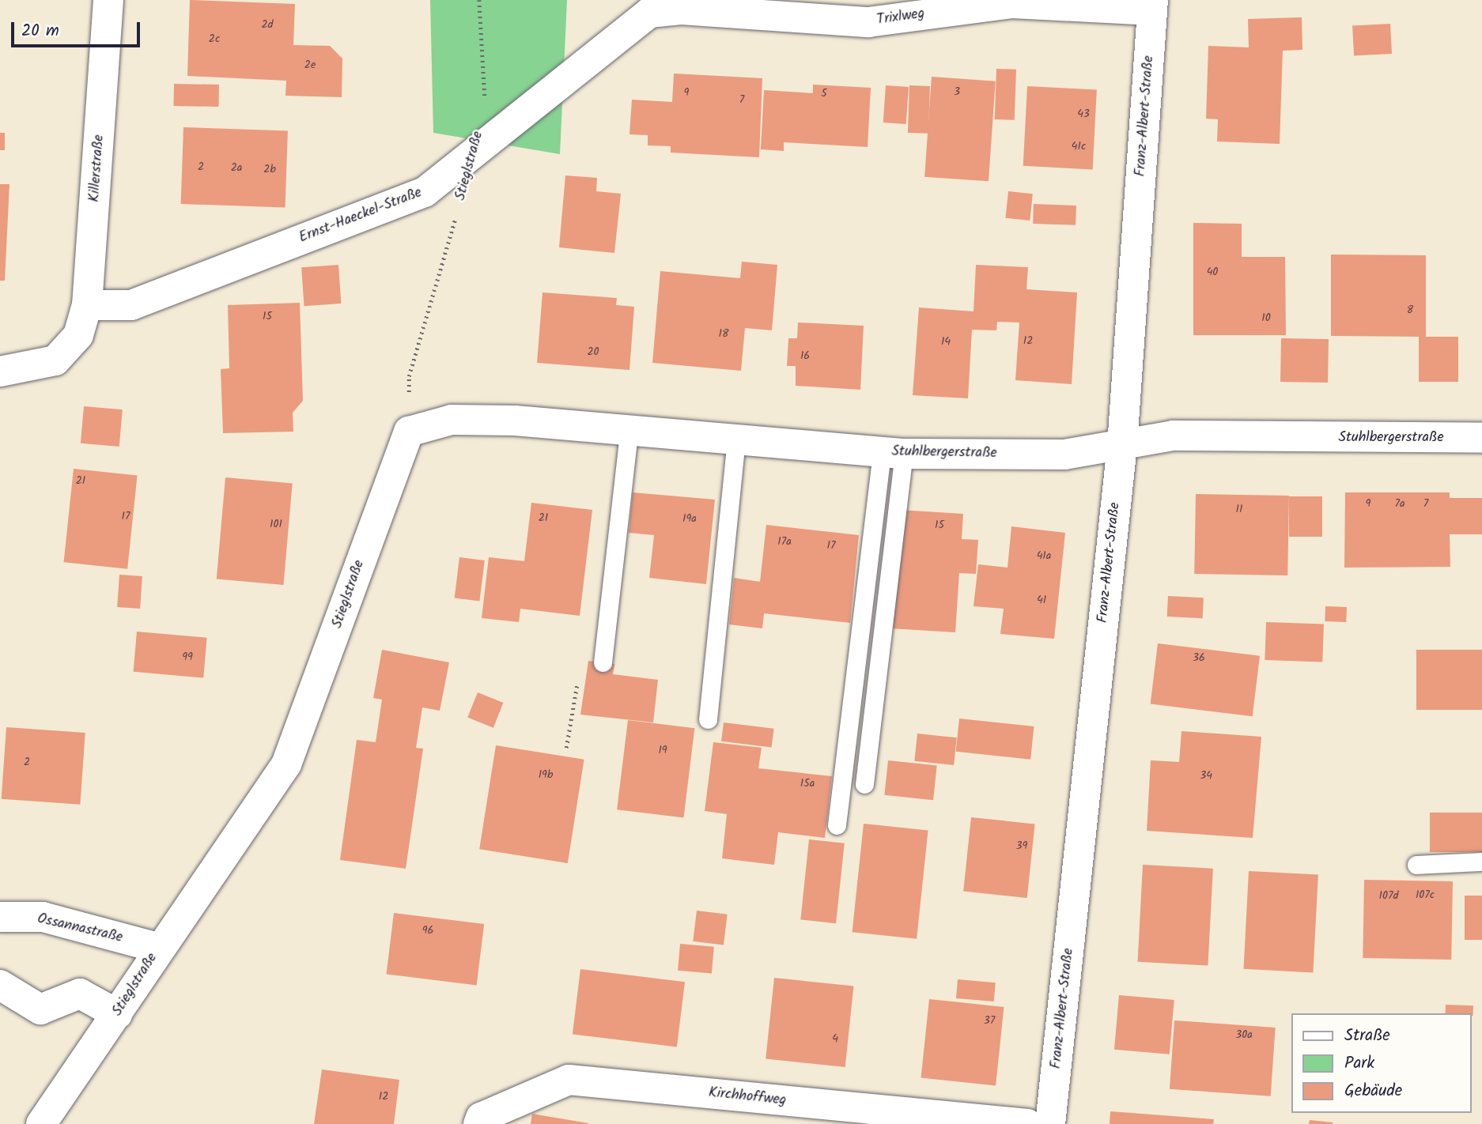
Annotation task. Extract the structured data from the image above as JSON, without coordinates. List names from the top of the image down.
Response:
{
  "streets": {
    "street": [
      "Trixlweg",
      "Franz-Albert-Straße",
      "Stieglstraße",
      "Killerstraße",
      "Ernst-Haeckel-Straße",
      "Stuhlbergerstraße",
      "Ossannastraße",
      "Kirchhoffweg"
    ]
  },
  "crossings": [
    ["Trixlweg", "Franz-Albert-Straße"],
    ["Trixlweg", "Ernst-Haeckel-Straße"],
    ["Franz-Albert-Straße", "Stuhlbergerstraße"],
    ["Stieglstraße", "Ernst-Haeckel-Straße"],
    ["Stieglstraße", "Stuhlbergerstraße"],
    ["Stieglstraße", "Ossannastraße"],
    ["Killerstraße", "Ernst-Haeckel-Straße"]
  ],
  "house_numbers": [
    "2d",
    "2c",
    "2e",
    "3",
    "9",
    "5",
    "7",
    "43",
    "41c",
    "2",
    "2a",
    "2b",
    "40",
    "8",
    "15",
    "10",
    "18",
    "12",
    "14",
    "20",
    "16",
    "21",
    "9",
    "7a",
    "7",
    "11",
    "17",
    "21",
    "19a",
    "101",
    "15",
    "17a",
    "17",
    "41a",
    "41",
    "99",
    "36",
    "19",
    "2",
    "19b",
    "34",
    "15a",
    "39",
    "107c",
    "107d",
    "96",
    "37",
    "30a",
    "4",
    "12"
  ],
  "legend": ["Straße", "Park", "Gebäude"],
  "scale_bar": "20 m"
}
